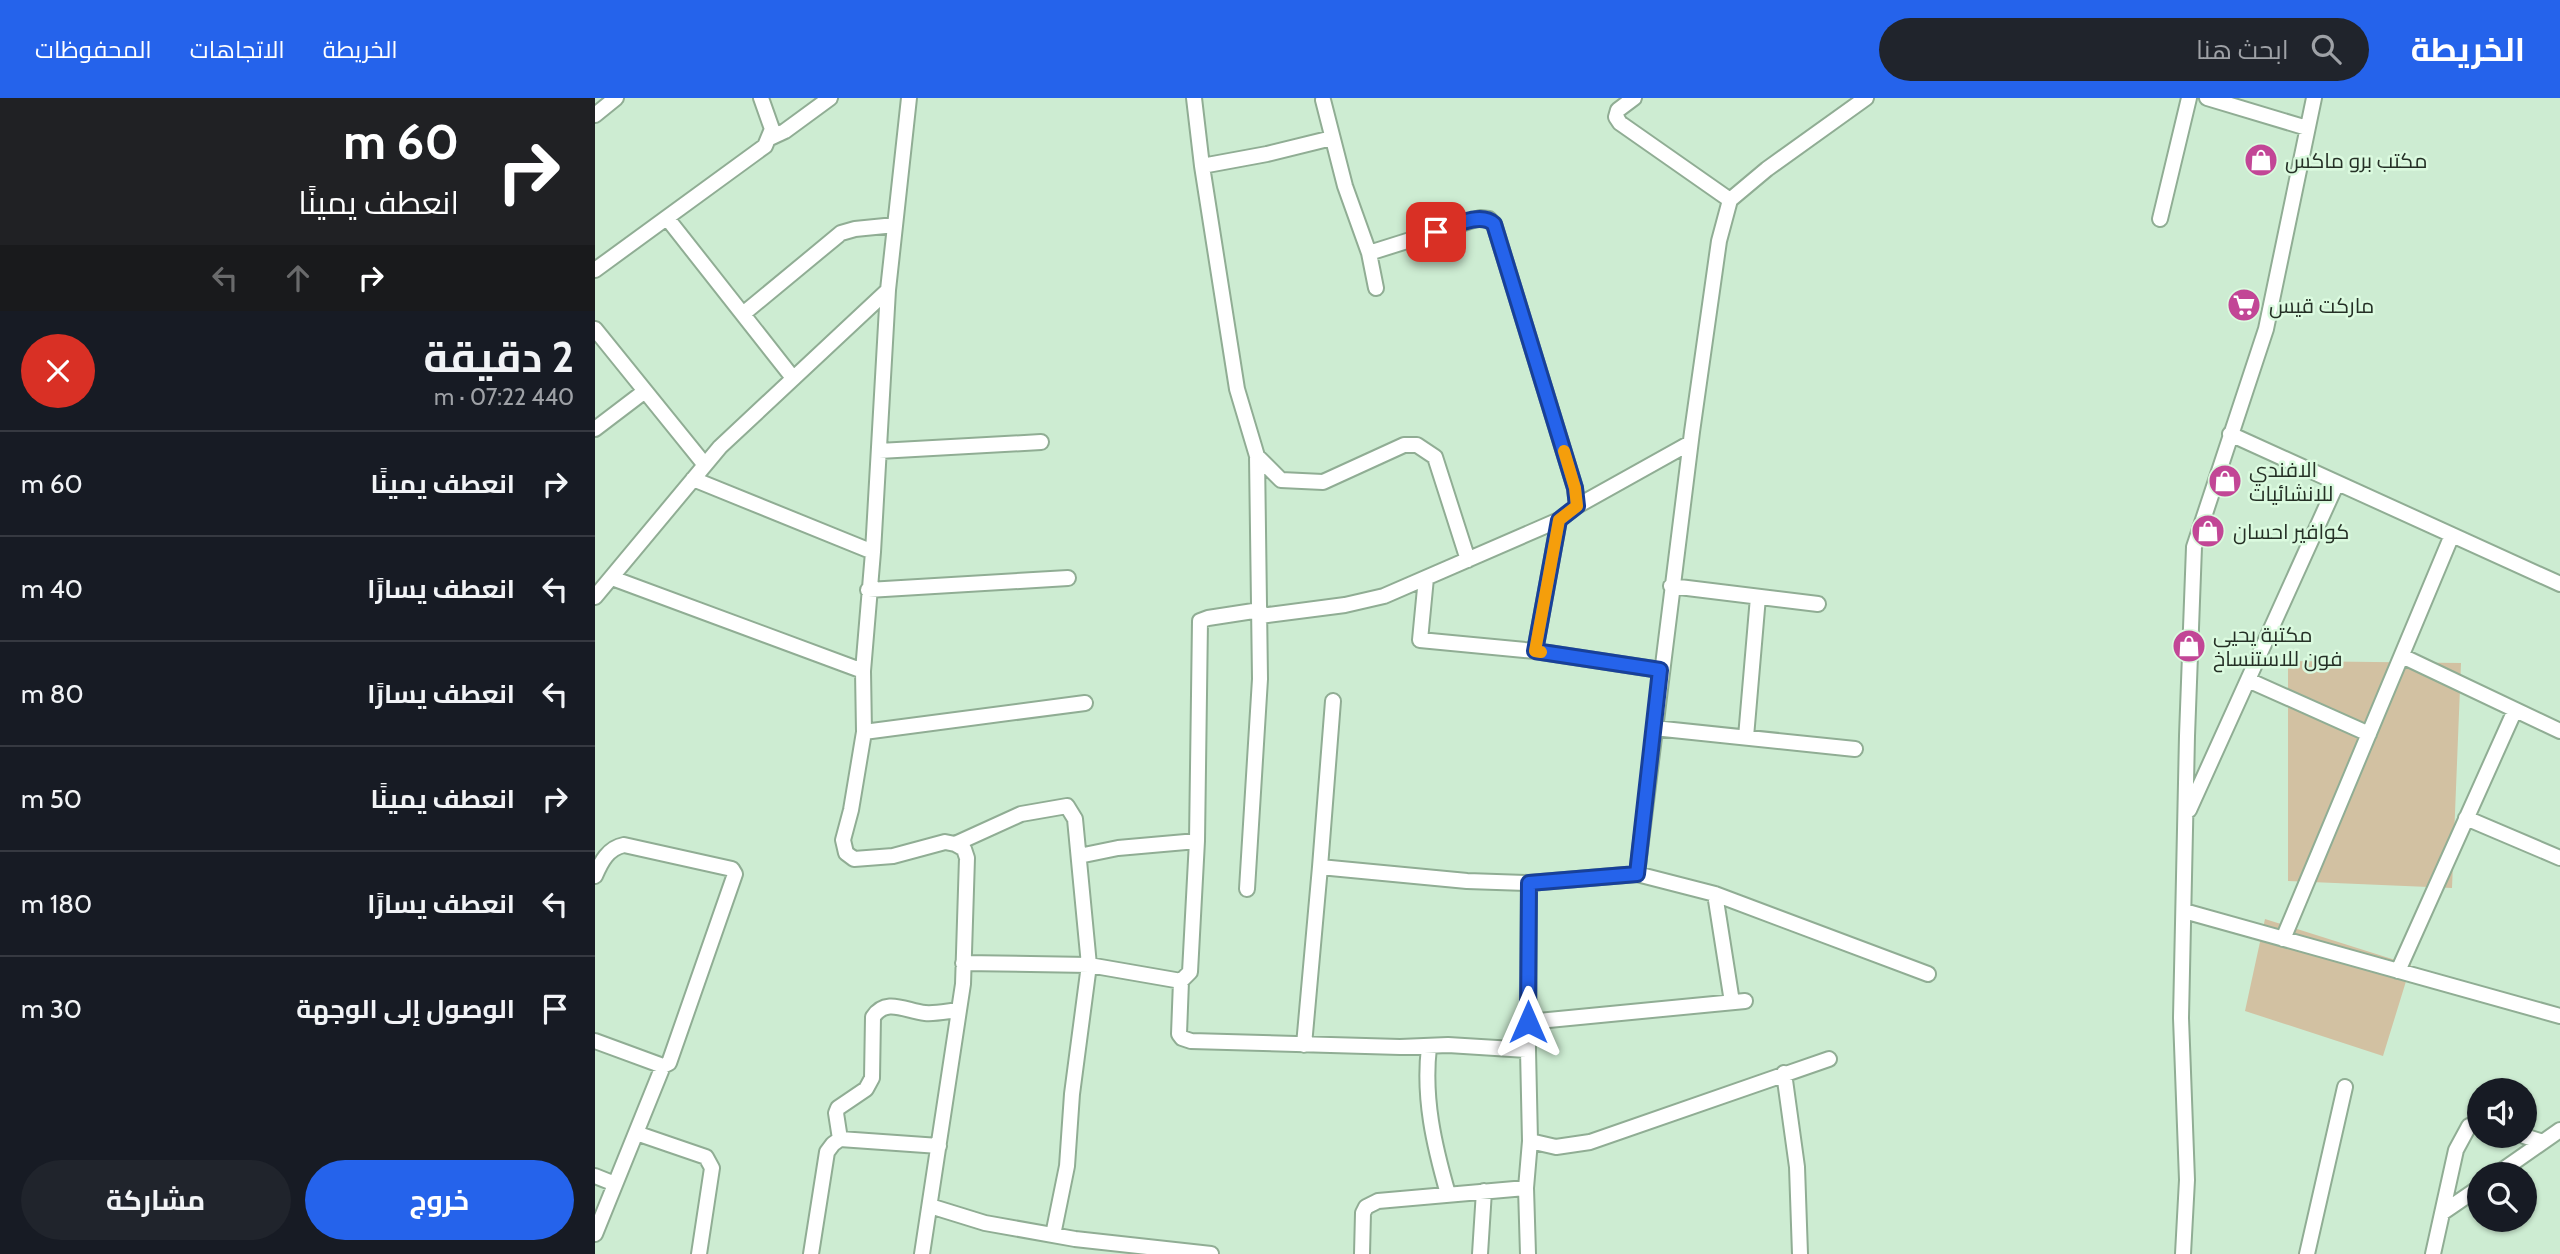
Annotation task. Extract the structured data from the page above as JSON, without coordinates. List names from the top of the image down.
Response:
{
  "places": {
    "shop": [
      "مكتب برو ماكس",
      "الافندي للانشائيات",
      "كوافير احسان",
      "مكتبة يحيى فون للاستنساخ"
    ],
    "supermarket": ["ماركت قيس"]
  },
  "page": {
    "header": "الخريطة",
    "search": "ابحث هنا",
    "nav": ["الخريطة", "الاتجاهات", "المحفوظات"],
    "turn": ["60 m", "انعطف يمينًا"],
    "heading": ["2 دقيقة", "440 m · 07:22"],
    "list": [
      {
        "name": "انعطف يمينًا",
        "value": "60 m"
      },
      {
        "name": "انعطف يسارًا",
        "value": "40 m"
      },
      {
        "name": "انعطف يسارًا",
        "value": "80 m"
      },
      {
        "name": "انعطف يمينًا",
        "value": "50 m"
      },
      {
        "name": "انعطف يسارًا",
        "value": "180 m"
      },
      {
        "name": "الوصول إلى الوجهة",
        "value": "30 m"
      }
    ],
    "buttons": ["خروج", "مشاركة"]
  }
}
